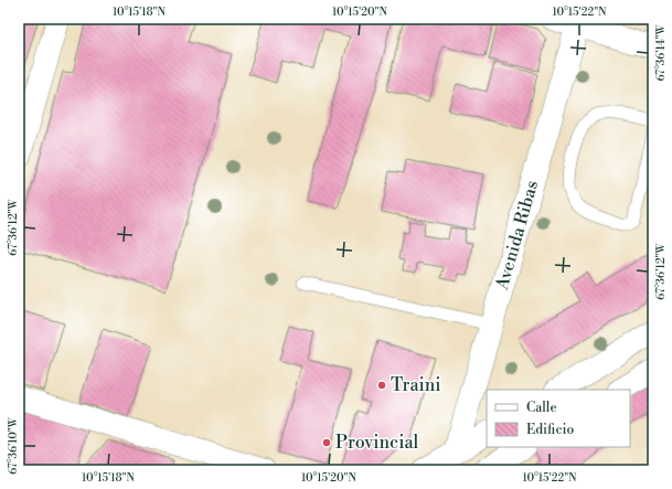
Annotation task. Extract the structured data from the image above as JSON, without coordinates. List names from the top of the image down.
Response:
{
  "streets": {
    "street": ["Avenida Ribas"]
  },
  "places": ["Traini", "Provincial"],
  "legend": ["Calle", "Edificio"],
  "coordinates": [
    "10°15'18\"N",
    "10°15'20\"N",
    "10°15'22\"N",
    "67°36'14\"W",
    "67°36'12\"W",
    "67°36'10\"W"
  ]
}
